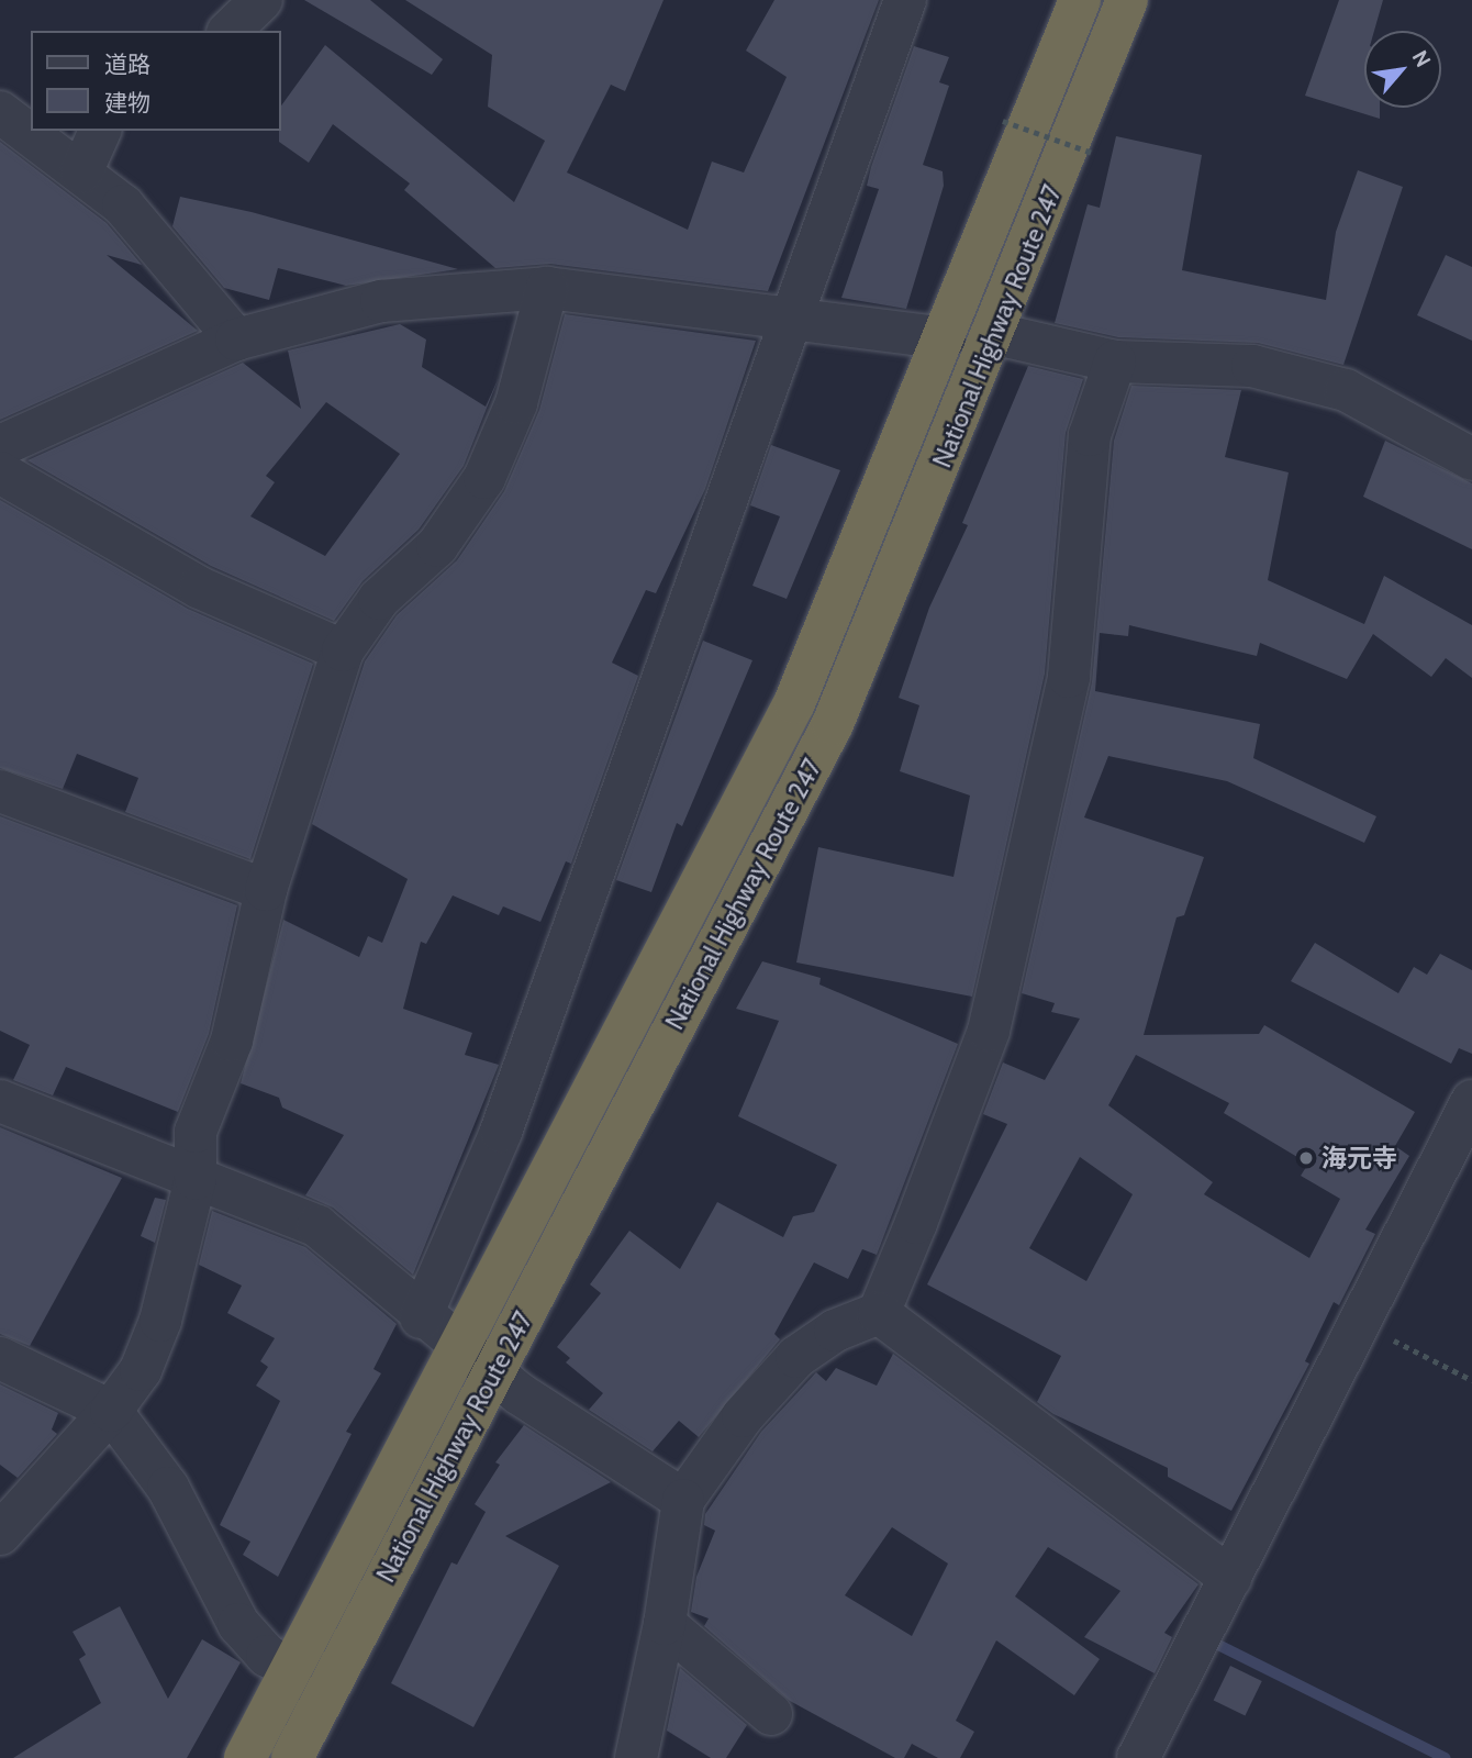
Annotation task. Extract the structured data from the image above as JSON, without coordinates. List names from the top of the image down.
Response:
{
  "streets": {
    "highway": ["National Highway Route 247"]
  },
  "places": ["海元寺"],
  "legend": ["道路", "建物"],
  "north": "top right"
}
